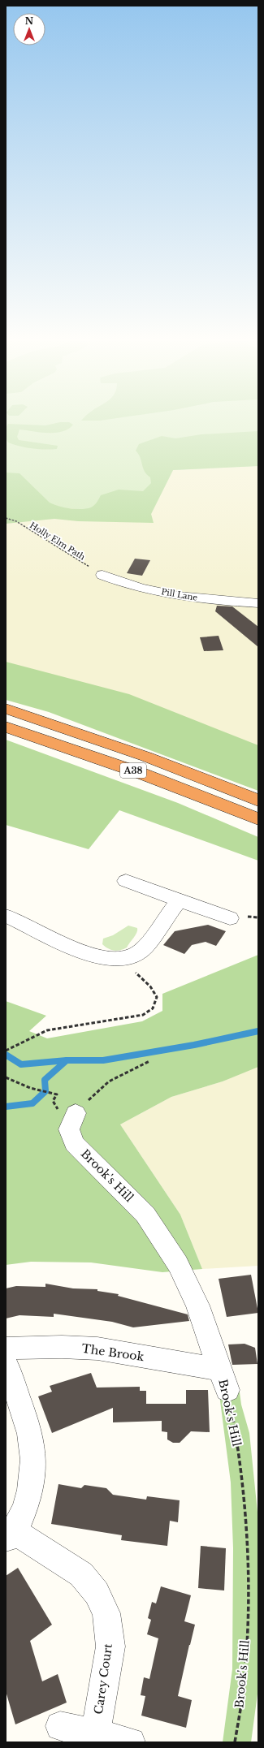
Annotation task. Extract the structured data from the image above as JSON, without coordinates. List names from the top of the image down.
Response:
{
  "streets": {
    "highway": ["A38"],
    "street": [
      "Pill Lane",
      "Brook's Hill",
      "The Brook",
      "Carey Court"
    ],
    "path": ["Holly Elm Path"]
  },
  "crossings": [
    ["Holly Elm Path", "Pill Lane"],
    ["Brook's Hill", "The Brook"]
  ],
  "north": "top"
}
